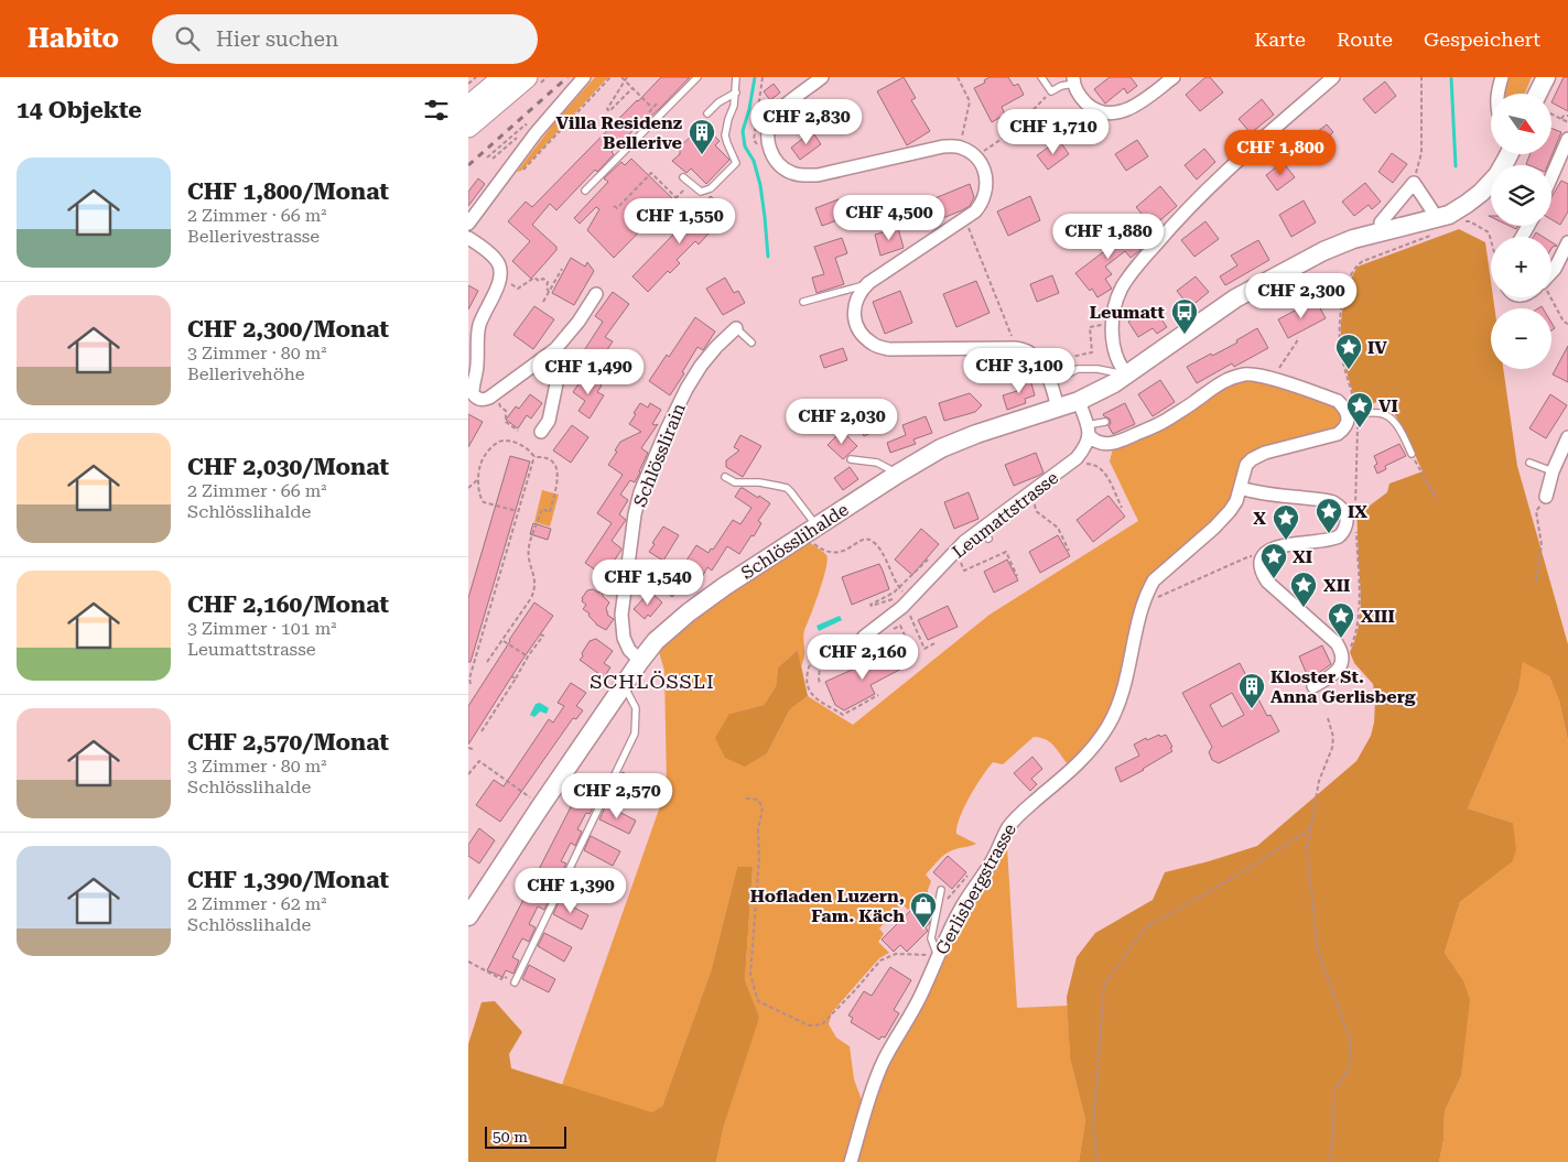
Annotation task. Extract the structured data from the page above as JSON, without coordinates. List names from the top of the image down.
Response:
{
  "streets": {
    "main road": ["Schlösslihalde"],
    "street": ["Schlösslirain", "Leumattstrasse", "Gerlisbergstrasse"]
  },
  "crossings": [
    ["Schlösslirain", "Schlösslihalde"]
  ],
  "districts": ["SCHLÖSSLI"],
  "places": {
    "building": ["Villa Residenz Bellerive", "Kloster St. Anna Gerlisberg"],
    "bus stop": ["Leumatt"],
    "place": [
      "IV",
      "VI",
      "IX",
      "X",
      "XI",
      "XII",
      "XIII"
    ],
    "shop": ["Hofladen Luzern, Fam. Käch"]
  },
  "scale_bar": "50 m",
  "north": "bottom right",
  "page": {
    "header": "Habito",
    "search": "Hier suchen",
    "nav": ["Karte", "Route", "Gespeichert"],
    "heading": "14 Objekte",
    "map_buttons": ["+", "−"],
    "price": [
      "CHF 2,830",
      "CHF 1,710",
      "CHF 1,800",
      "CHF 4,500",
      "CHF 1,550",
      "CHF 1,880",
      "CHF 2,300",
      "CHF 3,100",
      "CHF 1,490",
      "CHF 2,030",
      "CHF 1,540",
      "CHF 2,160",
      "CHF 2,570",
      "CHF 1,390"
    ],
    "list": [
      {
        "name": "CHF 1,800/Monat",
        "note": "2 Zimmer · 66 m² · Bellerivestrasse"
      },
      {
        "name": "CHF 2,300/Monat",
        "note": "3 Zimmer · 80 m² · Bellerivehöhe"
      },
      {
        "name": "CHF 2,030/Monat",
        "note": "2 Zimmer · 66 m² · Schlösslihalde"
      },
      {
        "name": "CHF 2,160/Monat",
        "note": "3 Zimmer · 101 m² · Leumattstrasse"
      },
      {
        "name": "CHF 2,570/Monat",
        "note": "3 Zimmer · 80 m² · Schlösslihalde"
      },
      {
        "name": "CHF 1,390/Monat",
        "note": "2 Zimmer · 62 m² · Schlösslihalde"
      }
    ],
    "scale": "50 m"
  }
}
